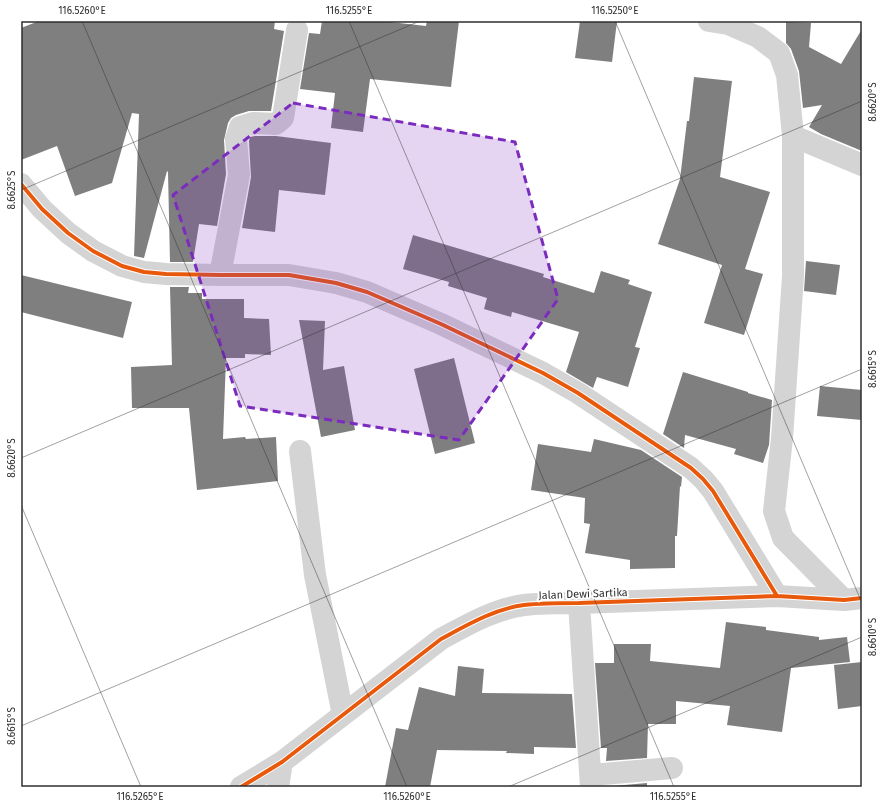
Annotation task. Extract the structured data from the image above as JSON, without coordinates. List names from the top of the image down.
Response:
{
  "streets": {
    "street": ["Jalan Dewi Sartika"]
  },
  "coordinates": [
    "116.5260°E",
    "116.5255°E",
    "116.5250°E",
    "8.6620°S",
    "8.6625°S",
    "8.6615°S",
    "8.6610°S",
    "116.5265°E"
  ]
}
